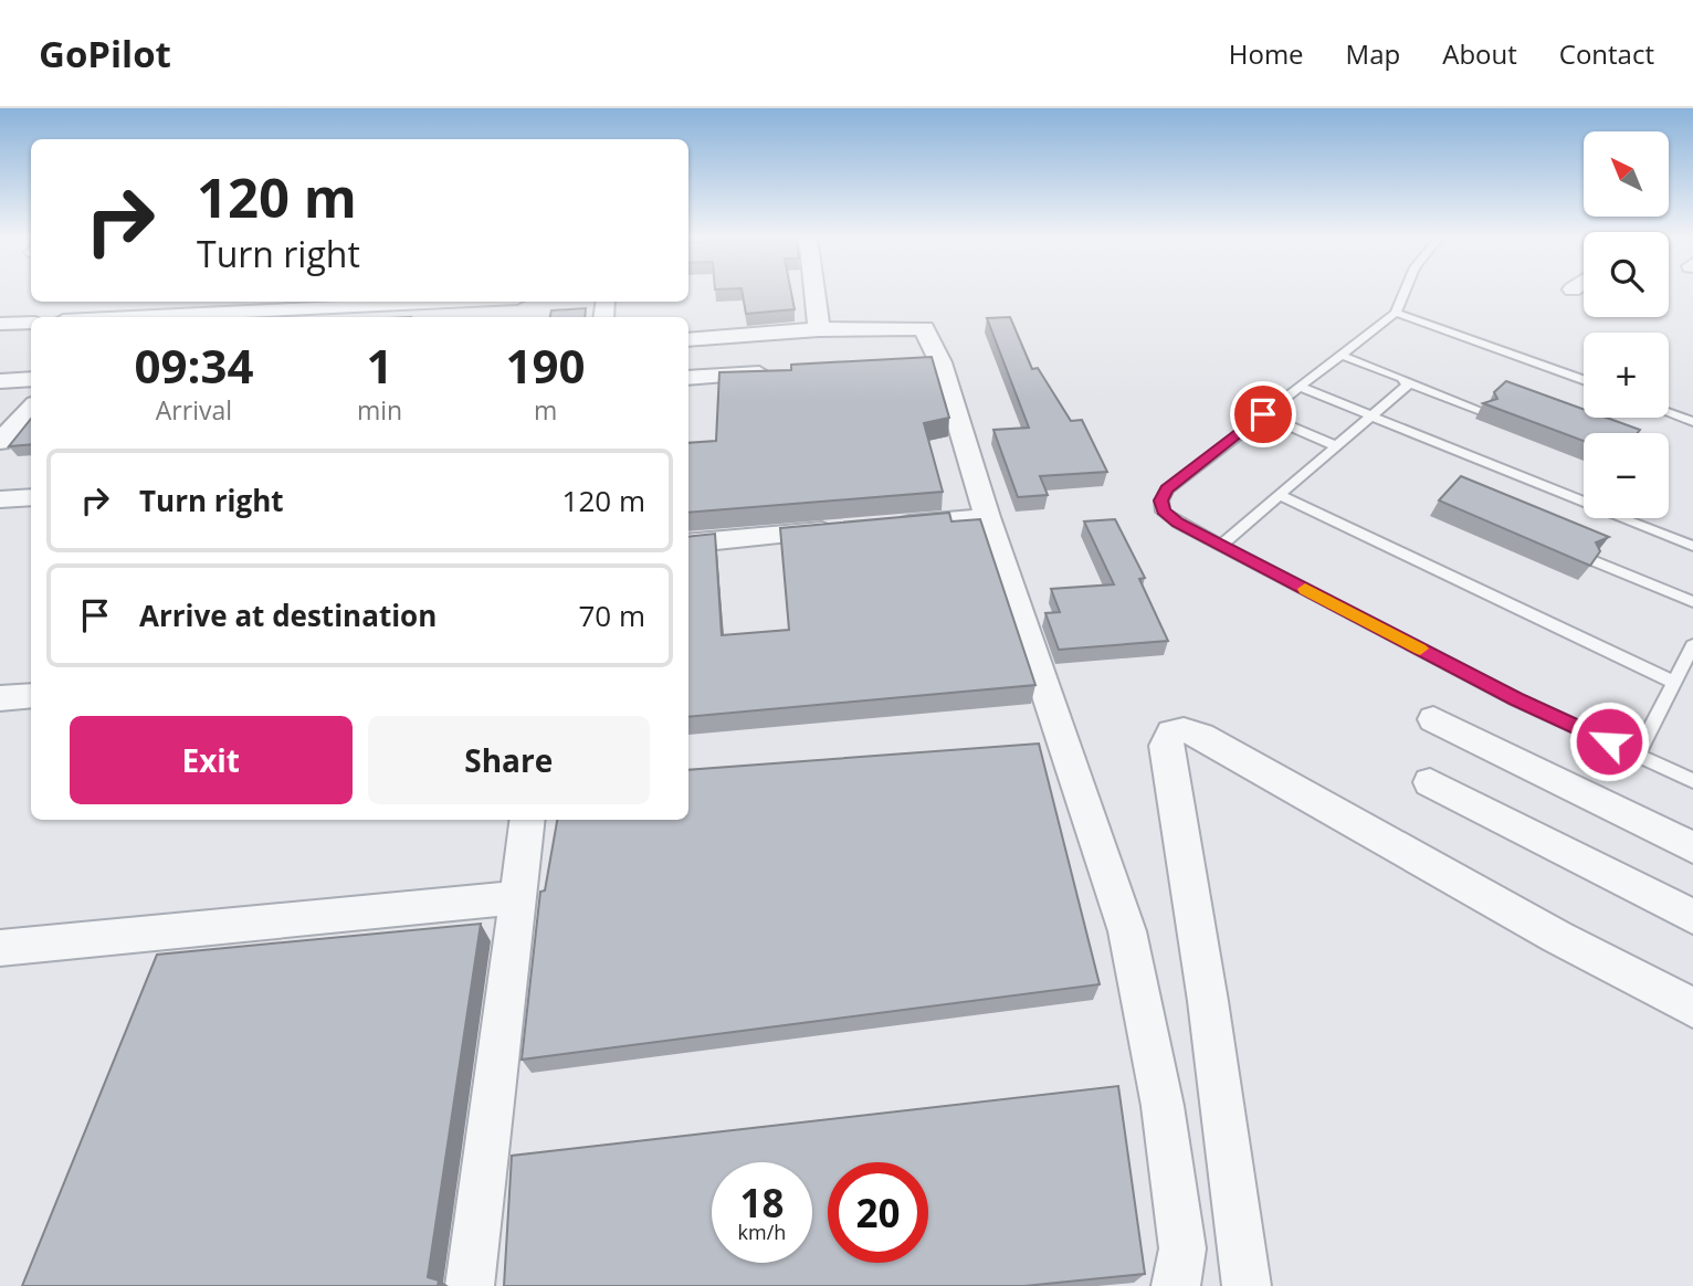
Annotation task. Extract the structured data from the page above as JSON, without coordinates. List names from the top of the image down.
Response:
{
  "north": "top left",
  "page": {
    "header": "GoPilot",
    "nav": [
      "Home",
      "Map",
      "About",
      "Contact"
    ],
    "map_buttons": ["+", "−"],
    "turn": ["120 m", "Turn right"],
    "eta": [
      "09:34",
      "Arrival",
      "1",
      "min",
      "190",
      "m"
    ],
    "list": [
      {
        "name": "Turn right",
        "value": "120 m"
      },
      {
        "name": "Arrive at destination",
        "value": "70 m"
      }
    ],
    "buttons": ["Exit", "Share"],
    "speed": "18 km/h",
    "limit": "20"
  }
}
